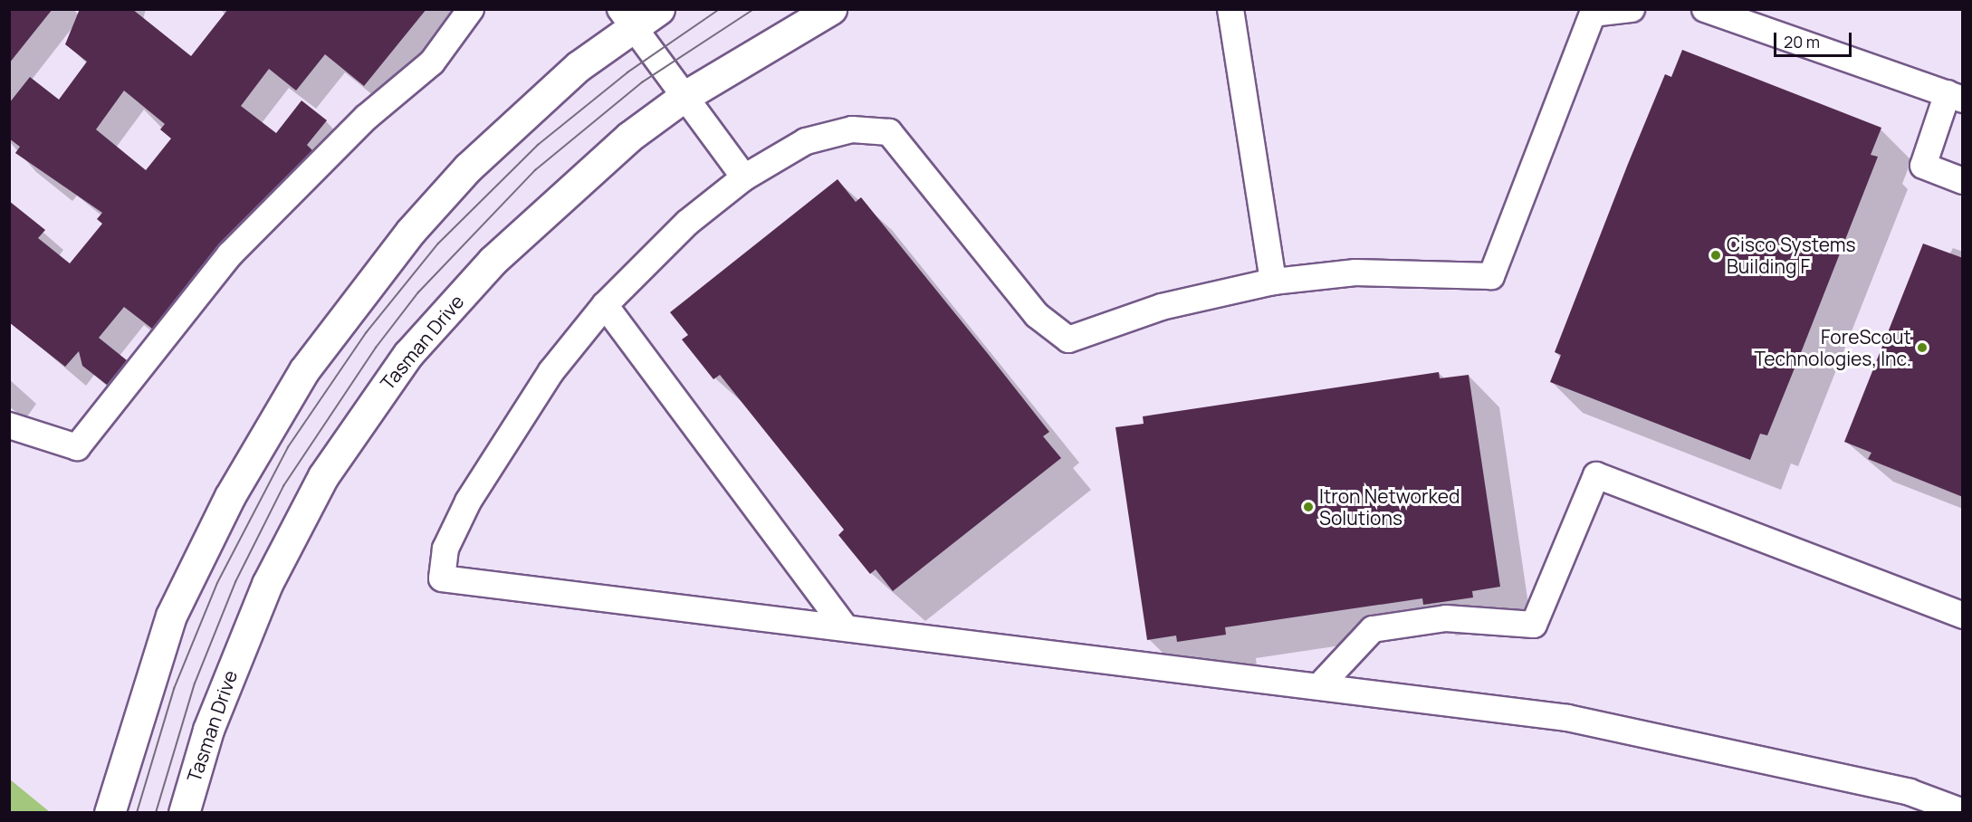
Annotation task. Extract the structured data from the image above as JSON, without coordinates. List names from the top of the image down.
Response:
{
  "streets": {
    "main road": ["Tasman Drive"]
  },
  "places": ["Cisco Systems Building F", "ForeScout Technologies, Inc.", "Itron Networked Solutions"],
  "scale_bar": "20 m"
}
